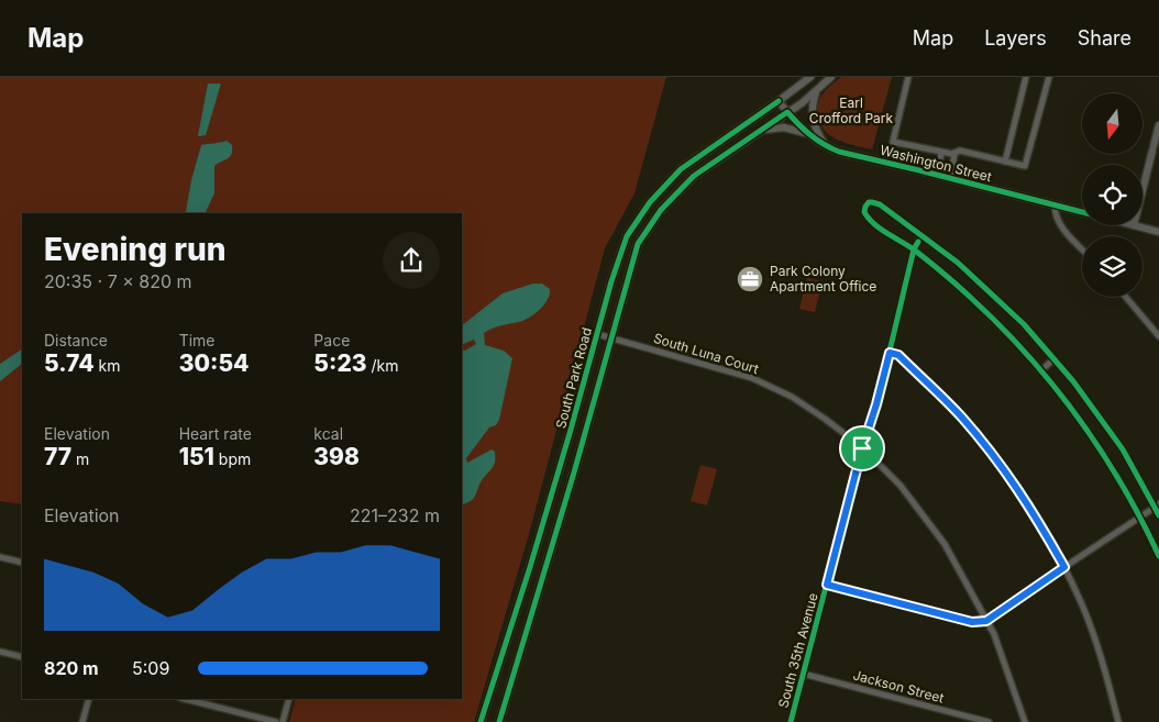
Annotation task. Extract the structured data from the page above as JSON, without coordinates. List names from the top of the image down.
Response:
{
  "streets": {
    "street": [
      "Washington Street",
      "South Luna Court",
      "South Park Road",
      "South 35th Avenue",
      "Jackson Street"
    ]
  },
  "crossings": [
    ["Washington Street", "South Park Road"],
    ["South Luna Court", "South Park Road"],
    ["South Luna Court", "South 35th Avenue"],
    ["South 35th Avenue", "Jackson Street"]
  ],
  "parks": ["Earl Crofford Park"],
  "places": {
    "office": ["Park Colony Apartment Office"]
  },
  "north": "bottom",
  "page": {
    "header": "Map",
    "nav": ["Map", "Layers", "Share"],
    "heading": ["Evening run", "20:35 · 7 × 820 m"],
    "stats": [
      ["Distance", "5.74 km"],
      ["Time", "30:54"],
      ["Pace", "5:23 /km"],
      ["Elevation", "77 m"],
      ["Heart rate", "151 bpm"],
      ["kcal", "398"]
    ],
    "chart": ["Elevation", "221–232 m"],
    "list": [
      {
        "name": "820 m",
        "note": "5:09"
      }
    ]
  }
}
